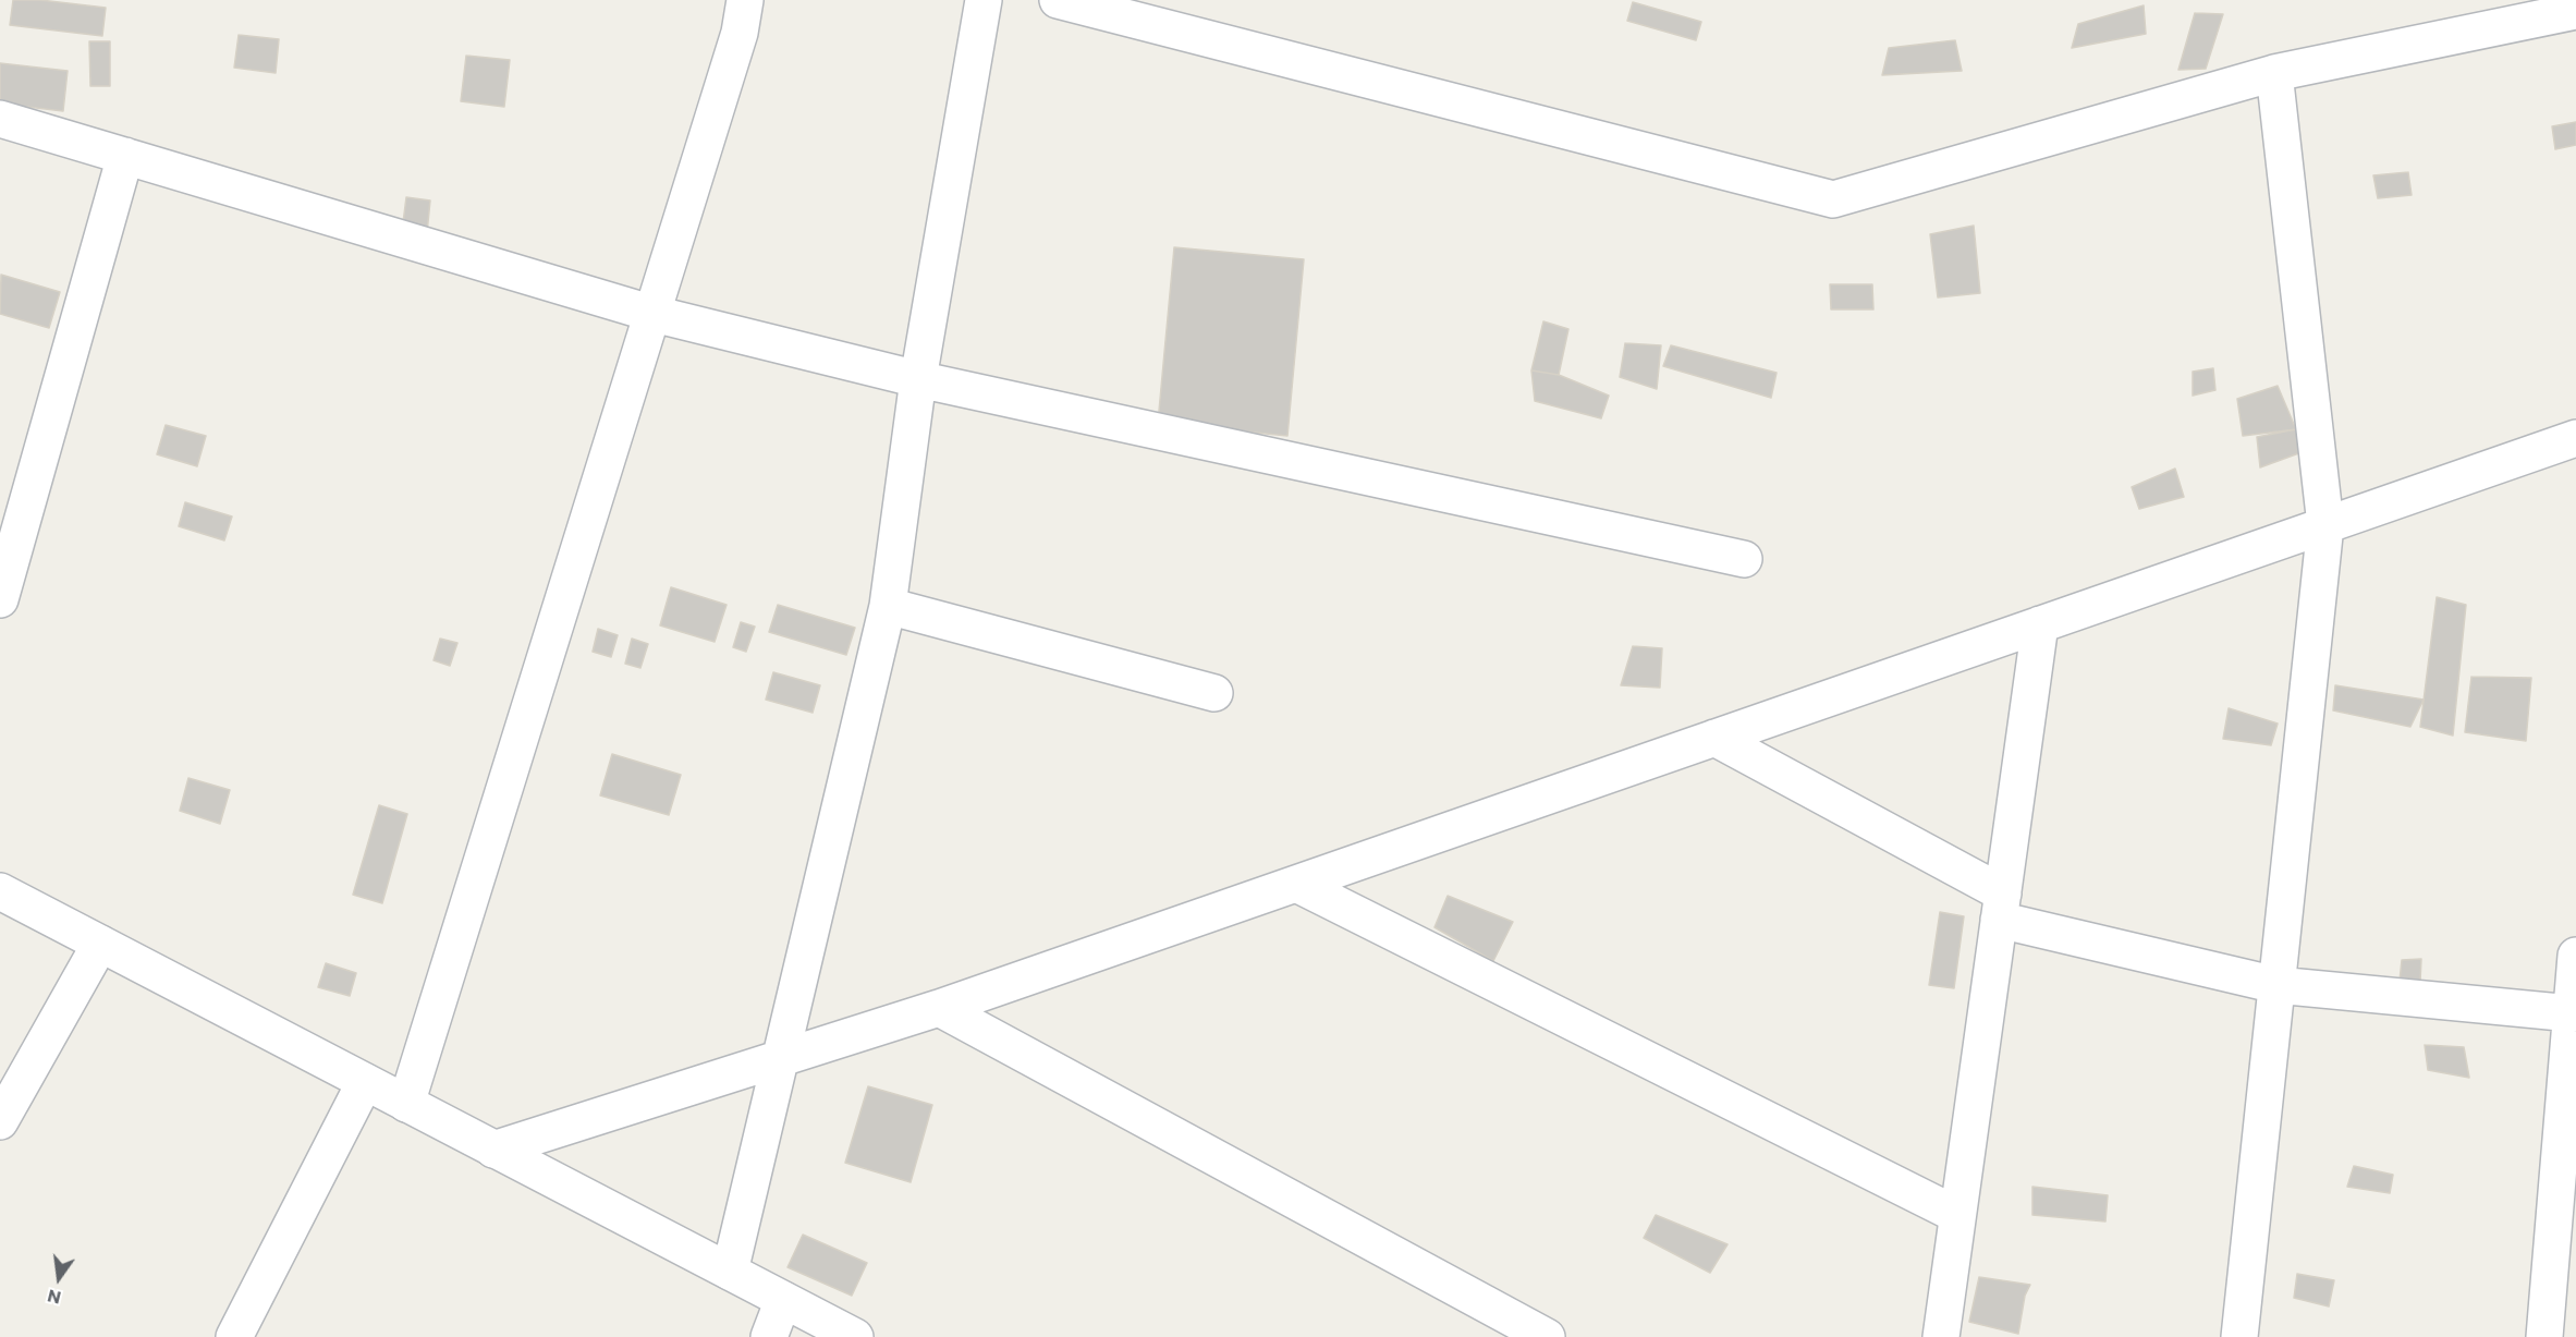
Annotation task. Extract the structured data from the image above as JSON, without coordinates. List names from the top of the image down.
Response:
{
  "north": "bottom"
}
